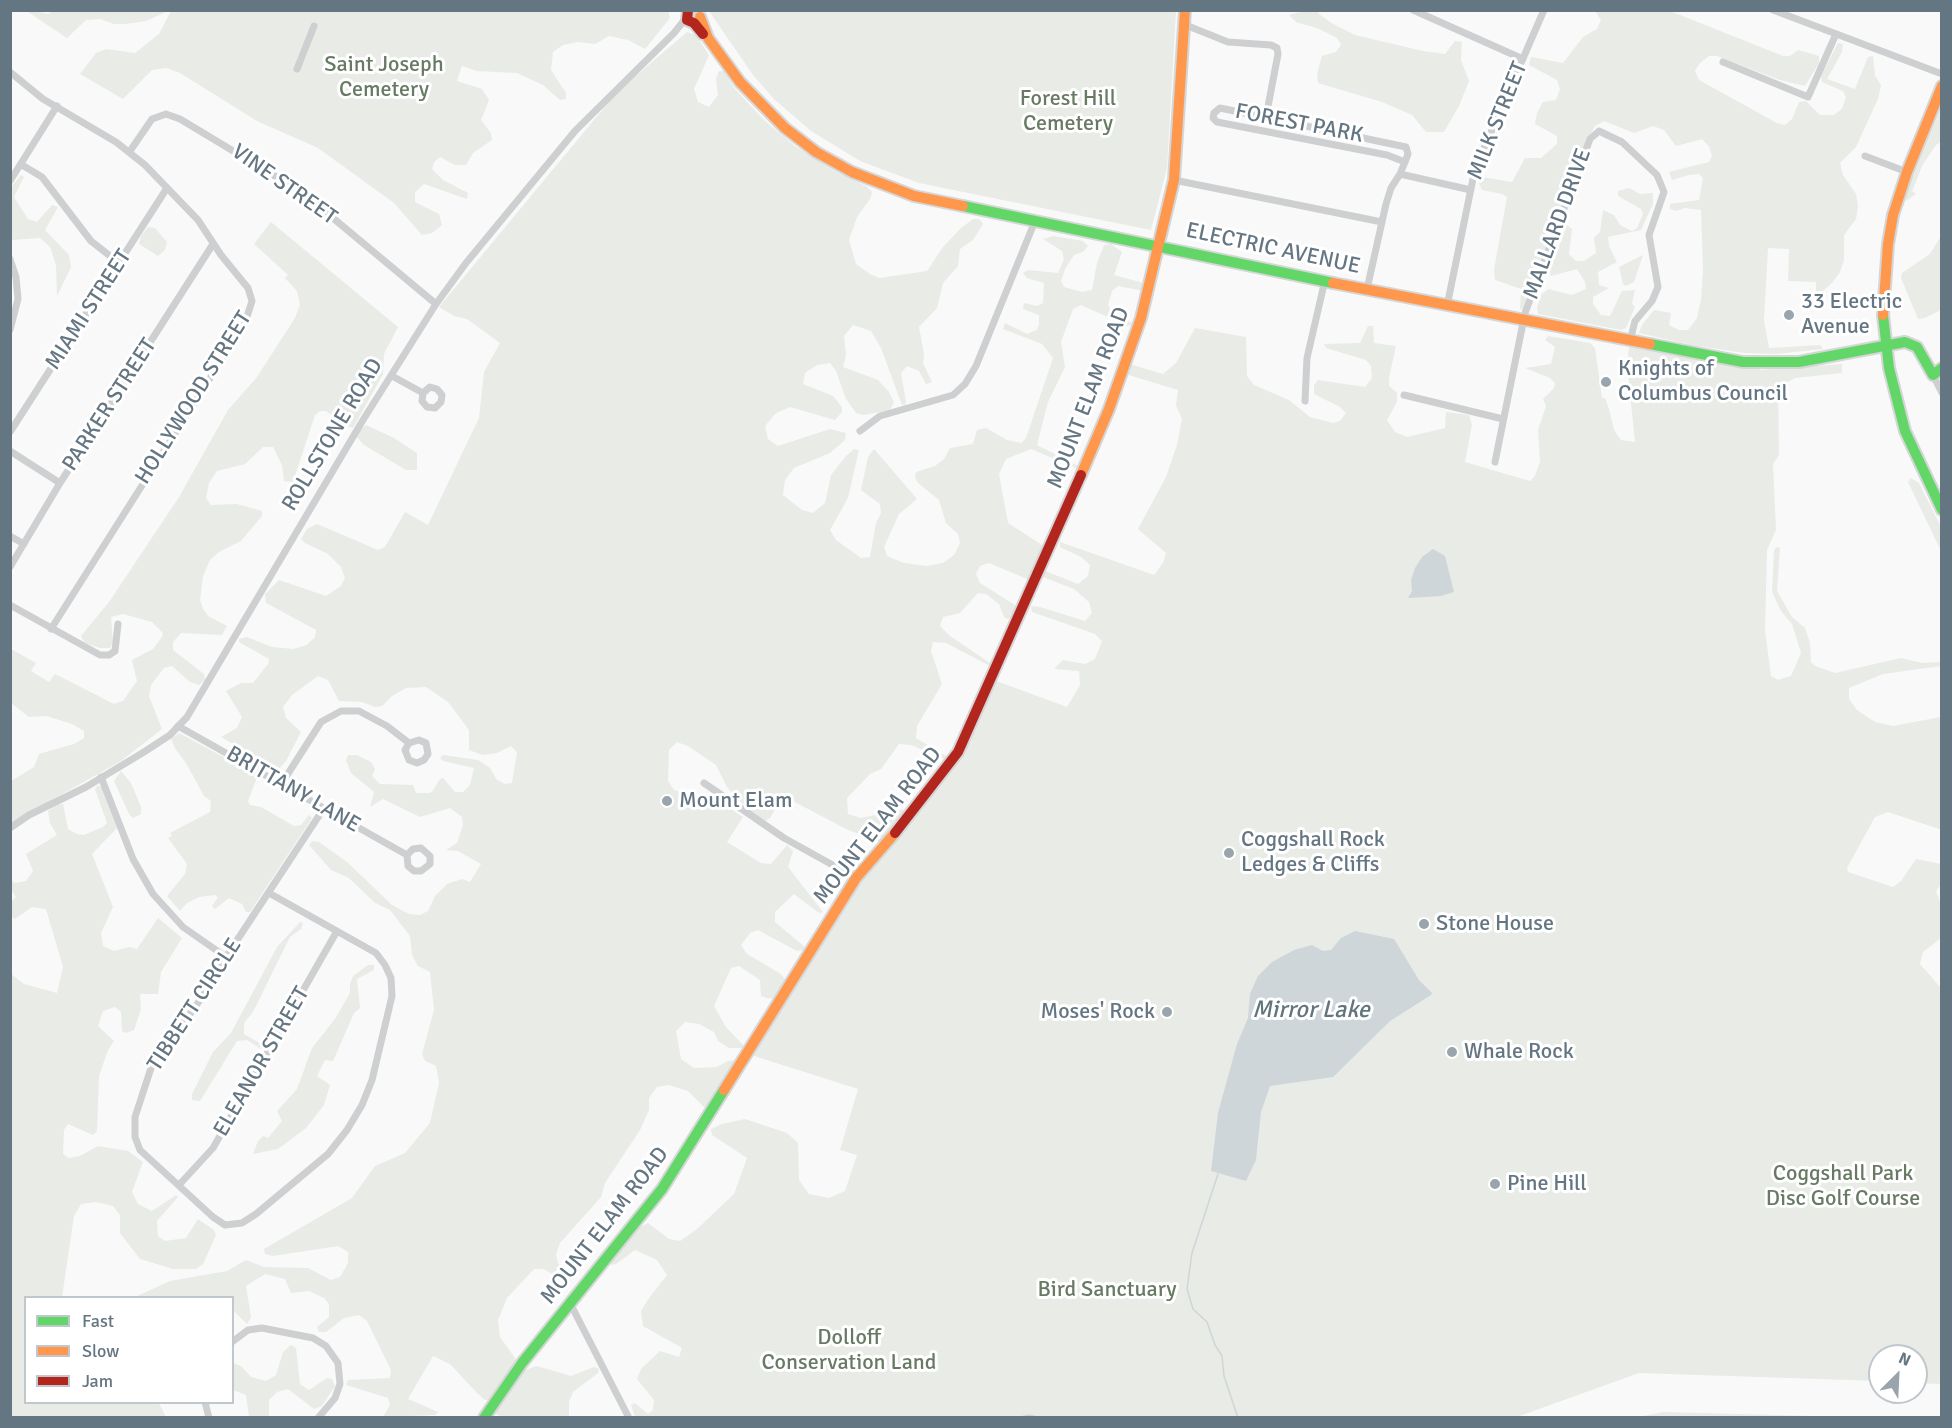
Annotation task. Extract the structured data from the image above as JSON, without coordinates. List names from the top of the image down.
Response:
{
  "streets": {
    "main road": ["ELECTRIC AVENUE", "MOUNT ELAM ROAD"],
    "street": [
      "MILK STREET",
      "FOREST PARK",
      "VINE STREET",
      "MALLARD DRIVE",
      "MIAMI STREET",
      "HOLLYWOOD STREET",
      "PARKER STREET",
      "ROLLSTONE ROAD",
      "BRITTANY LANE",
      "TIBBETT CIRCLE",
      "ELEANOR STREET"
    ]
  },
  "crossings": [
    ["MILK STREET", "ELECTRIC AVENUE"],
    ["VINE STREET", "HOLLYWOOD STREET"],
    ["VINE STREET", "ROLLSTONE ROAD"],
    ["MALLARD DRIVE", "ELECTRIC AVENUE"],
    ["ELECTRIC AVENUE", "MOUNT ELAM ROAD"],
    ["ELECTRIC AVENUE", "ROLLSTONE ROAD"],
    ["MIAMI STREET", "HOLLYWOOD STREET"],
    ["HOLLYWOOD STREET", "PARKER STREET"],
    ["ROLLSTONE ROAD", "BRITTANY LANE"],
    ["TIBBETT CIRCLE", "ELEANOR STREET"]
  ],
  "water": ["Mirror Lake"],
  "parks": [
    "Saint Joseph Cemetery",
    "Forest Hill Cemetery",
    "Coggshall Park Disc Golf Course",
    "Bird Sanctuary",
    "Dolloff Conservation Land"
  ],
  "places": [
    "33 Electric Avenue",
    "Knights of Columbus Council",
    "Mount Elam",
    "Coggshall Rock Ledges & Cliffs",
    "Stone House",
    "Moses' Rock",
    "Whale Rock",
    "Pine Hill"
  ],
  "legend": ["Fast", "Slow", "Jam"],
  "north": "top right"
}
